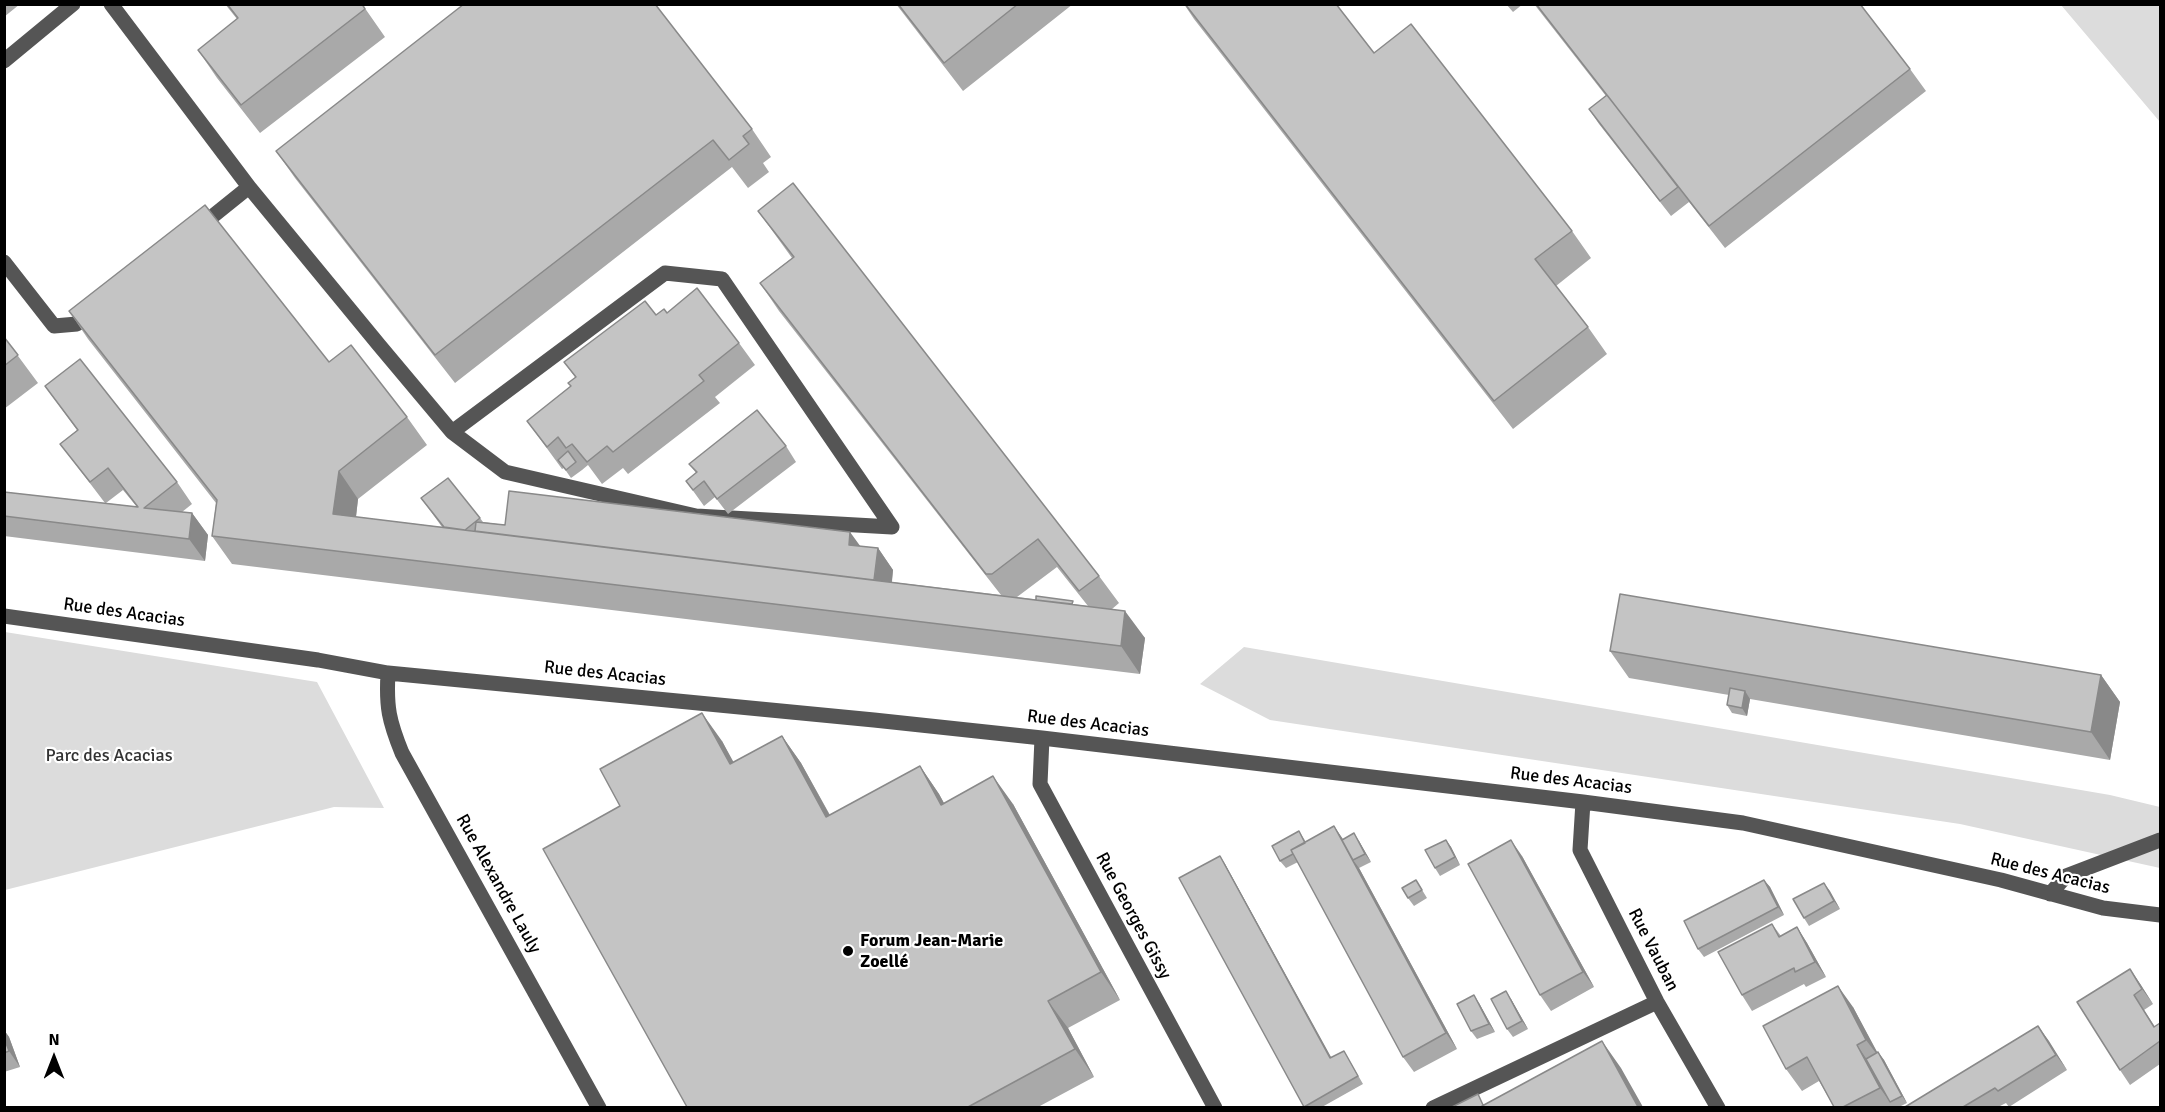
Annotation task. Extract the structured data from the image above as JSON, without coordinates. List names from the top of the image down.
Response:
{
  "streets": {
    "street": [
      "Rue des Acacias",
      "Rue Alexandre Lauly",
      "Rue Georges Gissy",
      "Rue Vauban"
    ]
  },
  "crossings": [
    ["Rue des Acacias", "Rue Alexandre Lauly"],
    ["Rue des Acacias", "Rue Georges Gissy"],
    ["Rue des Acacias", "Rue Vauban"]
  ],
  "parks": ["Parc des Acacias"],
  "places": ["Forum Jean-Marie Zoellé"],
  "north": "top"
}
